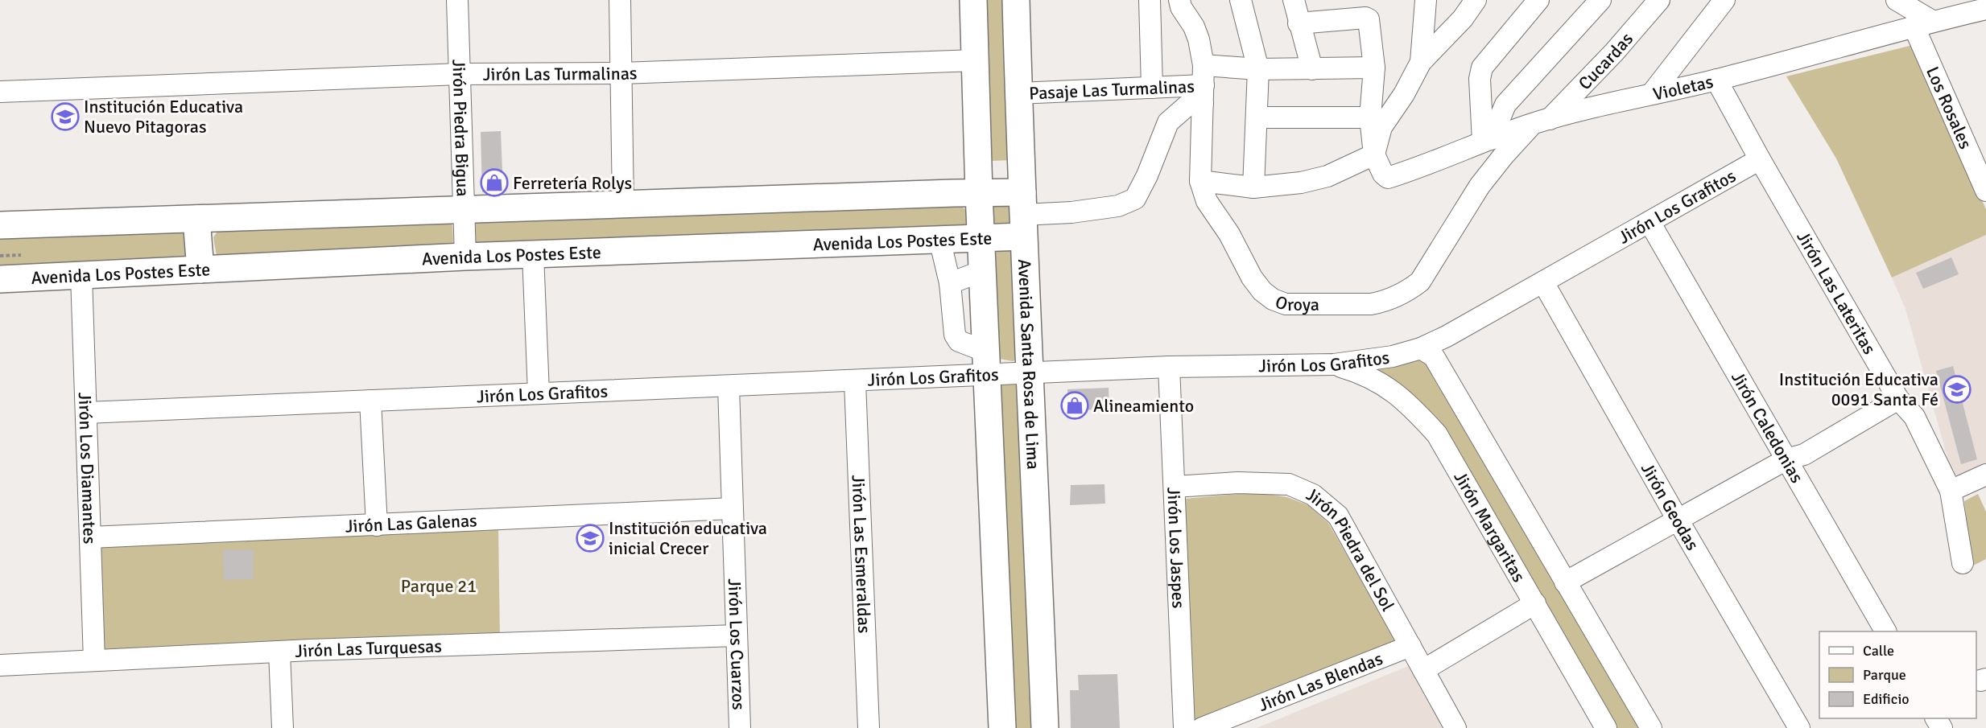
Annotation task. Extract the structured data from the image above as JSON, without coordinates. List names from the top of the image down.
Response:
{
  "streets": {
    "main road": ["Avenida Los Postes Este", "Avenida Santa Rosa de Lima"],
    "street": [
      "Cucardas",
      "Jirón Las Turmalinas",
      "Violetas",
      "Pasaje Las Turmalinas",
      "Los Rosales",
      "Jirón Piedra Bigua",
      "Jirón Los Grafitos",
      "Jirón Las Lateritas",
      "Oroya",
      "Jirón Caledonias",
      "Jirón Los Diamantes",
      "Jirón Geodas",
      "Jirón Las Galenas",
      "Jirón Margaritas",
      "Jirón Los Jaspes",
      "Jirón Piedra del Sol",
      "Jirón Las Esmeraldas",
      "Jirón Los Cuarzos",
      "Jirón Las Turquesas",
      "Jirón Las Blendas"
    ]
  },
  "crossings": [
    ["Cucardas", "Violetas"],
    ["Cucardas", "Oroya"],
    ["Jirón Las Turmalinas", "Jirón Piedra Bigua"],
    ["Violetas", "Los Rosales"],
    ["Violetas", "Jirón Las Lateritas"],
    ["Violetas", "Oroya"],
    ["Pasaje Las Turmalinas", "Oroya"],
    ["Pasaje Las Turmalinas", "Avenida Santa Rosa de Lima"],
    ["Jirón Piedra Bigua", "Avenida Los Postes Este"],
    ["Jirón Los Grafitos", "Jirón Las Lateritas"],
    ["Jirón Los Grafitos", "Avenida Santa Rosa de Lima"],
    ["Jirón Los Grafitos", "Jirón Caledonias"],
    ["Jirón Los Grafitos", "Jirón Los Diamantes"],
    ["Jirón Los Grafitos", "Jirón Geodas"],
    ["Jirón Los Grafitos", "Jirón Margaritas"],
    ["Jirón Los Grafitos", "Jirón Los Jaspes"],
    ["Jirón Los Grafitos", "Jirón Las Esmeraldas"],
    ["Jirón Los Grafitos", "Jirón Los Cuarzos"],
    ["Avenida Los Postes Este", "Avenida Santa Rosa de Lima"],
    ["Avenida Los Postes Este", "Jirón Los Diamantes"],
    ["Jirón Los Diamantes", "Jirón Las Galenas"],
    ["Jirón Los Diamantes", "Jirón Las Turquesas"],
    ["Jirón Las Galenas", "Jirón Los Cuarzos"],
    ["Jirón Los Jaspes", "Jirón Piedra del Sol"],
    ["Jirón Piedra del Sol", "Jirón Las Blendas"],
    ["Jirón Los Cuarzos", "Jirón Las Turquesas"]
  ],
  "parks": ["Parque 21"],
  "places": {
    "school or university": ["Institución Educativa Nuevo Pitagoras", "Institución Educativa 0091 Santa Fé", "Institución educativa inicial Crecer"],
    "shop": ["Ferretería Rolys", "Alineamiento"]
  },
  "legend": ["Calle", "Parque", "Edificio"]
}
